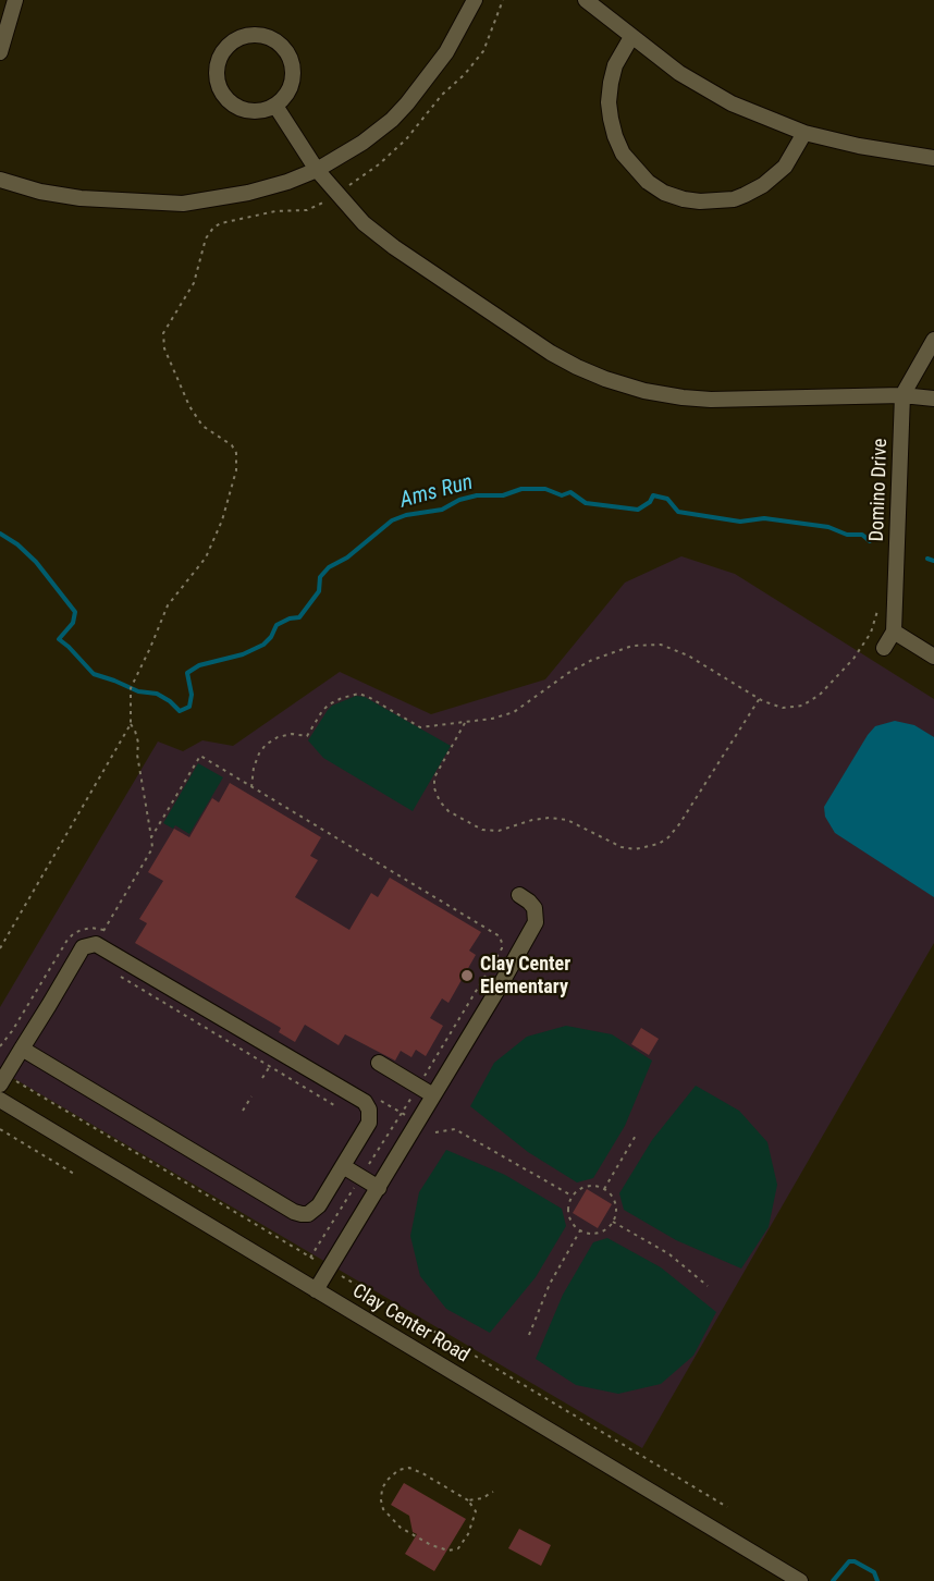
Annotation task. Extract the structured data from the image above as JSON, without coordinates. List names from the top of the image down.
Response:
{
  "streets": {
    "street": ["Domino Drive", "Clay Center Road"]
  },
  "water": ["Ams Run"],
  "places": ["Clay Center Elementary"]
}
